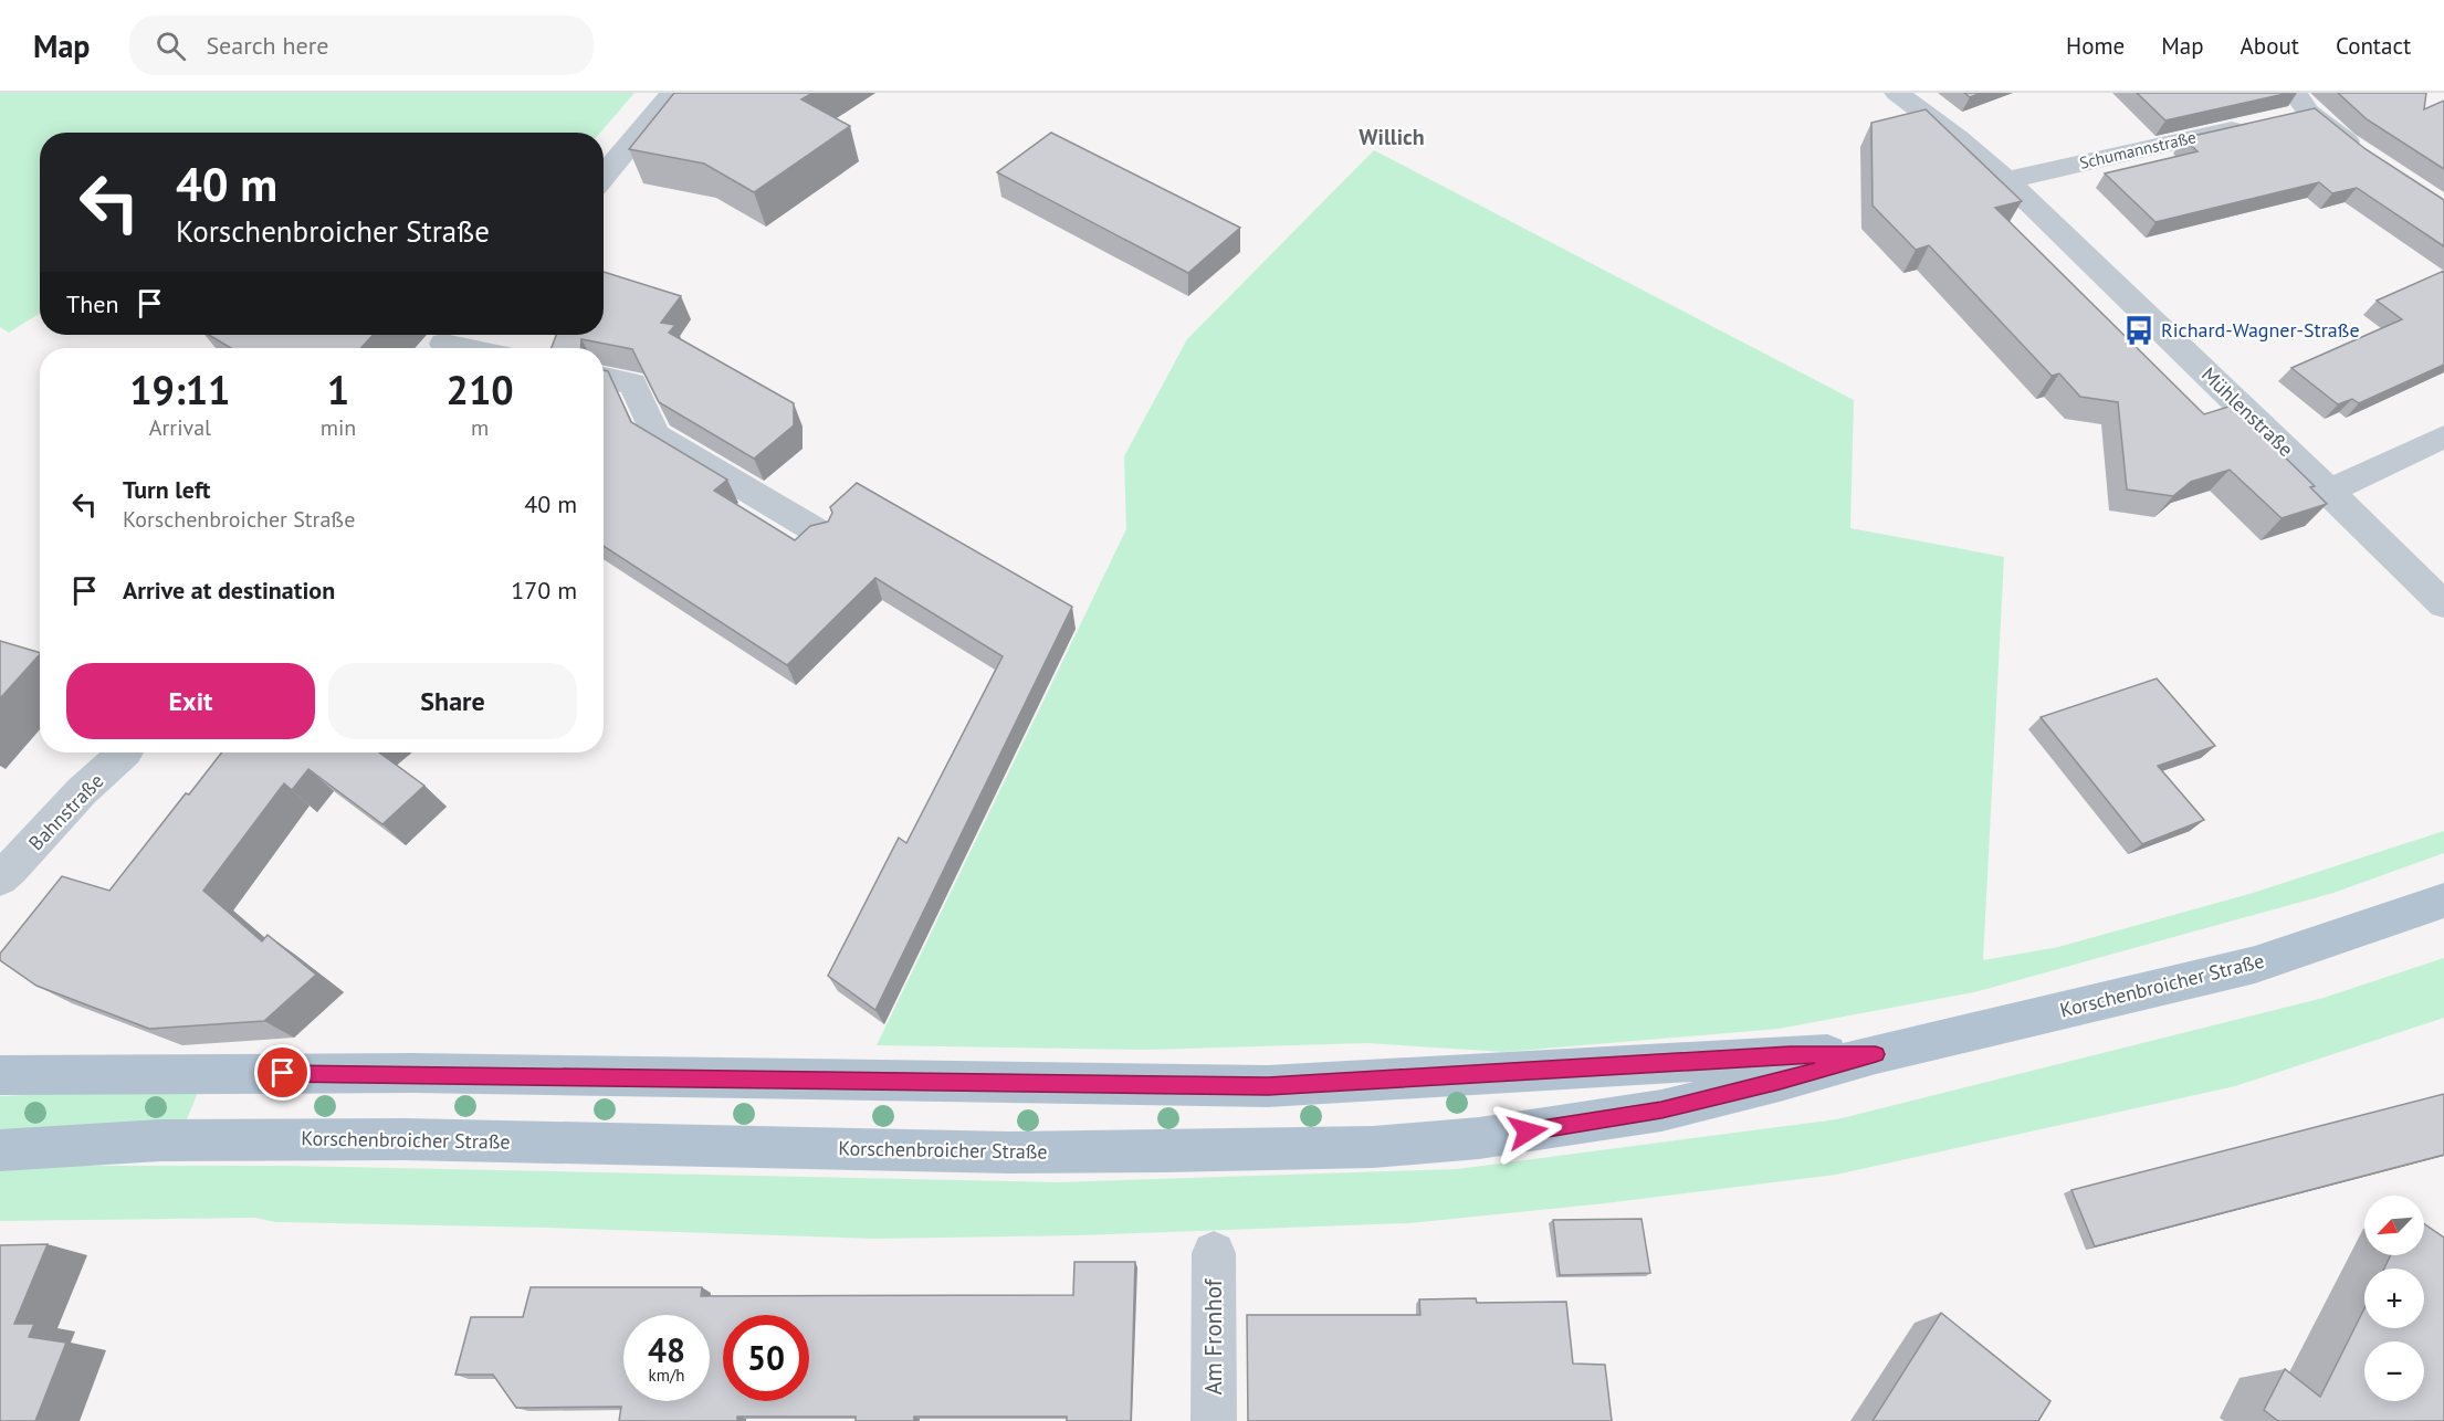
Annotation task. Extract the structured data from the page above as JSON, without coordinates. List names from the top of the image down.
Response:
{
  "streets": {
    "main road": ["Korschenbroicher Straße"],
    "street": [
      "Schumannstraße",
      "Mühlenstraße",
      "Bahnstraße",
      "Am Fronhof"
    ]
  },
  "crossings": [
    ["Schumannstraße", "Mühlenstraße"]
  ],
  "districts": ["Willich"],
  "places": {
    "bus stop": ["Richard-Wagner-Straße"]
  },
  "north": "bottom left",
  "page": {
    "header": "Map",
    "search": "Search here",
    "nav": [
      "Home",
      "Map",
      "About",
      "Contact"
    ],
    "turn": ["40 m", "Korschenbroicher Straße"],
    "then": "Then",
    "eta": [
      "19:11",
      "Arrival",
      "1",
      "min",
      "210",
      "m"
    ],
    "list": [
      {
        "name": "Turn left",
        "note": "Korschenbroicher Straße",
        "value": "40 m"
      },
      {
        "name": "Arrive at destination",
        "value": "170 m"
      }
    ],
    "buttons": ["Exit", "Share"],
    "map_buttons": ["+", "−"],
    "speed": "48 km/h",
    "limit": "50"
  }
}
